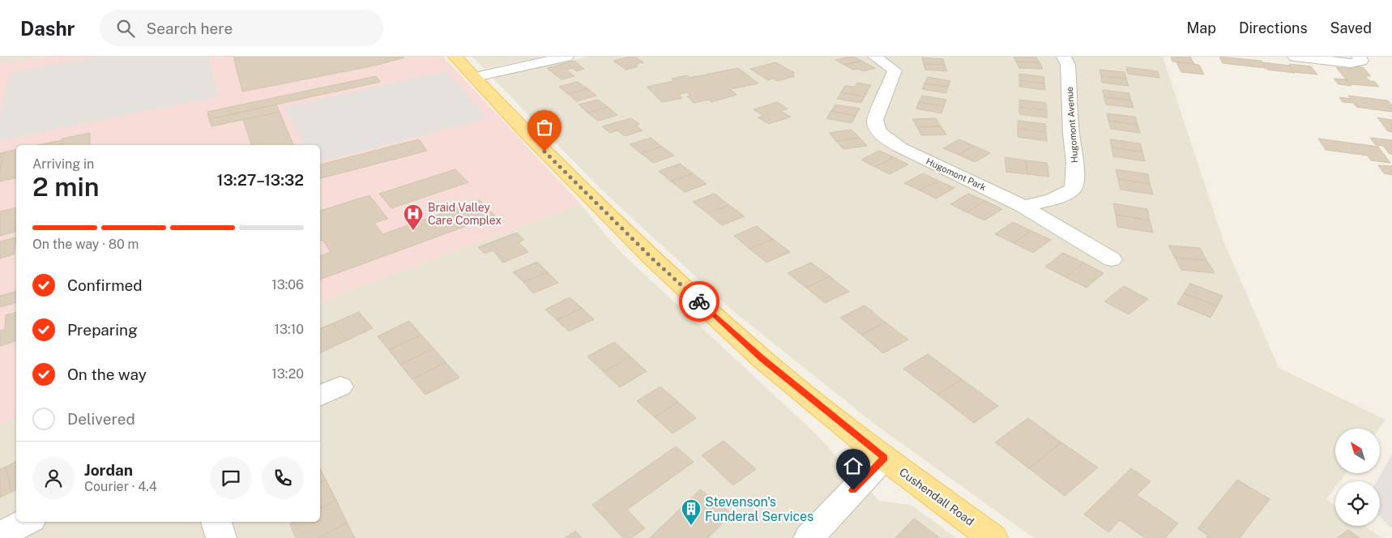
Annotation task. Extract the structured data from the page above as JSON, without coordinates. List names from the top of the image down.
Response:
{
  "streets": {
    "main road": ["Cushendall Road"],
    "street": ["Hugomont Avenue", "Hugomont Park"]
  },
  "crossings": [
    ["Hugomont Avenue", "Hugomont Park"]
  ],
  "places": {
    "hospital": ["Braid Valley Care Complex"],
    "building": ["Stevenson's Funderal Services"]
  },
  "north": "top left",
  "page": {
    "header": "Dashr",
    "search": "Search here",
    "nav": ["Map", "Directions", "Saved"],
    "heading": ["2 min", "Arriving in", "13:27–13:32"],
    "panel": ["Jordan", "Courier · 4.4"],
    "bar": "On the way · 80 m",
    "list": [
      ["Confirmed", "13:06"],
      ["Preparing", "13:10"],
      ["On the way", "13:20"],
      "Delivered"
    ]
  }
}
